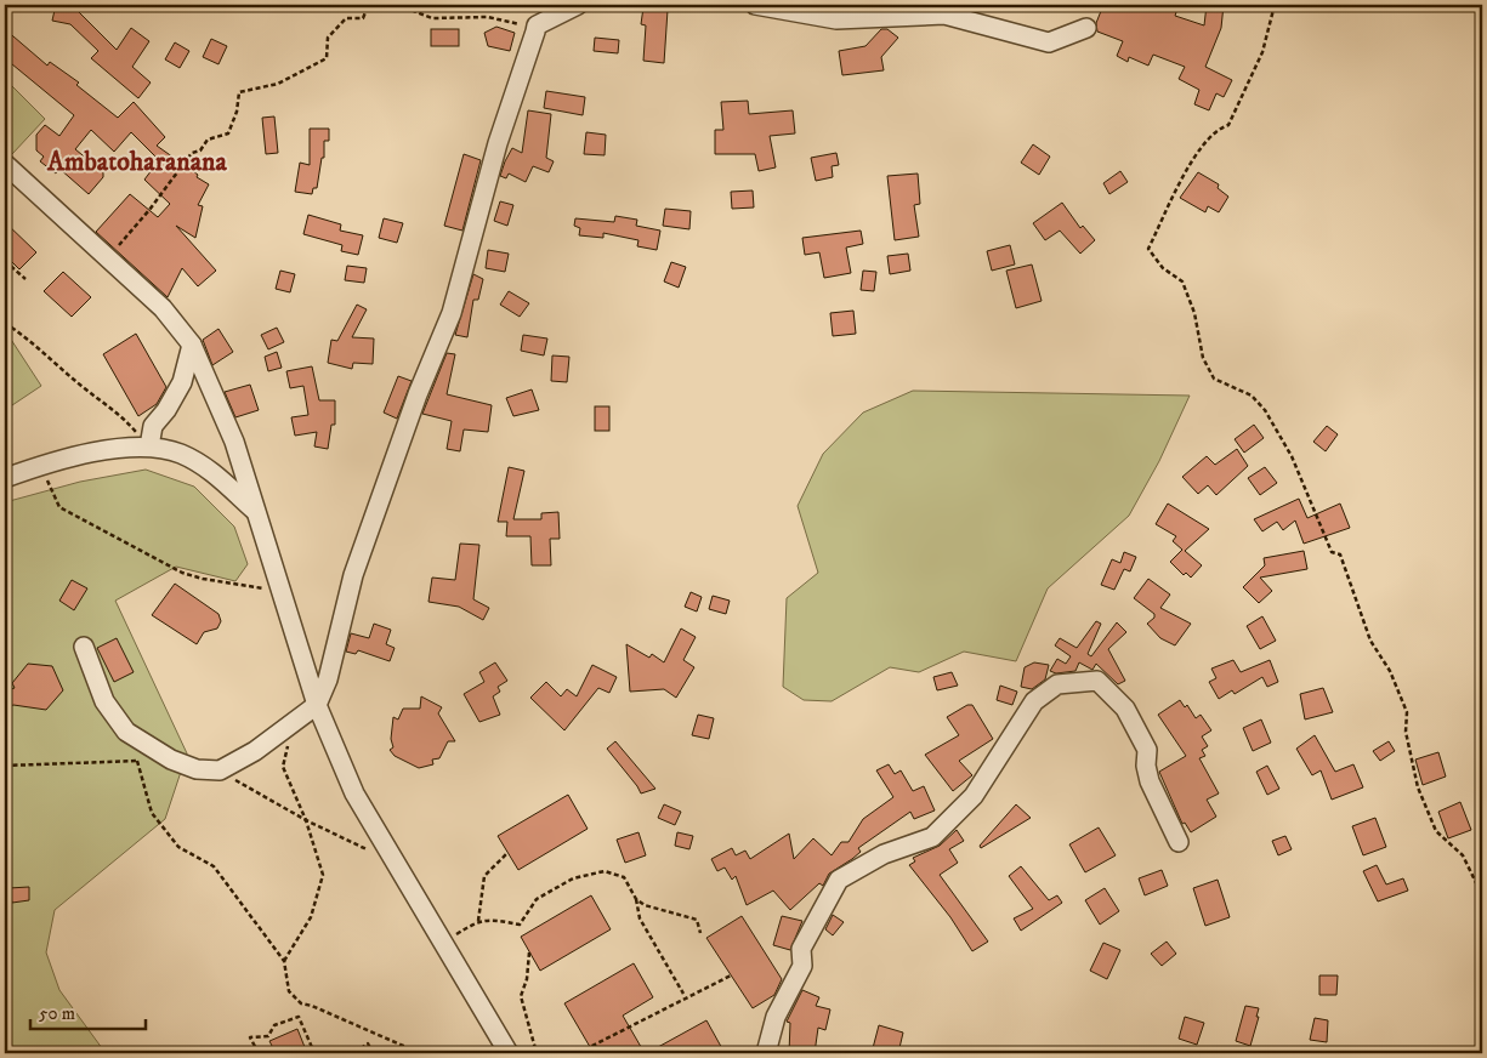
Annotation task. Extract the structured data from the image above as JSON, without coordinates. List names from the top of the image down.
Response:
{
  "districts": ["Ambatoharanana"],
  "scale_bar": "50 m"
}
